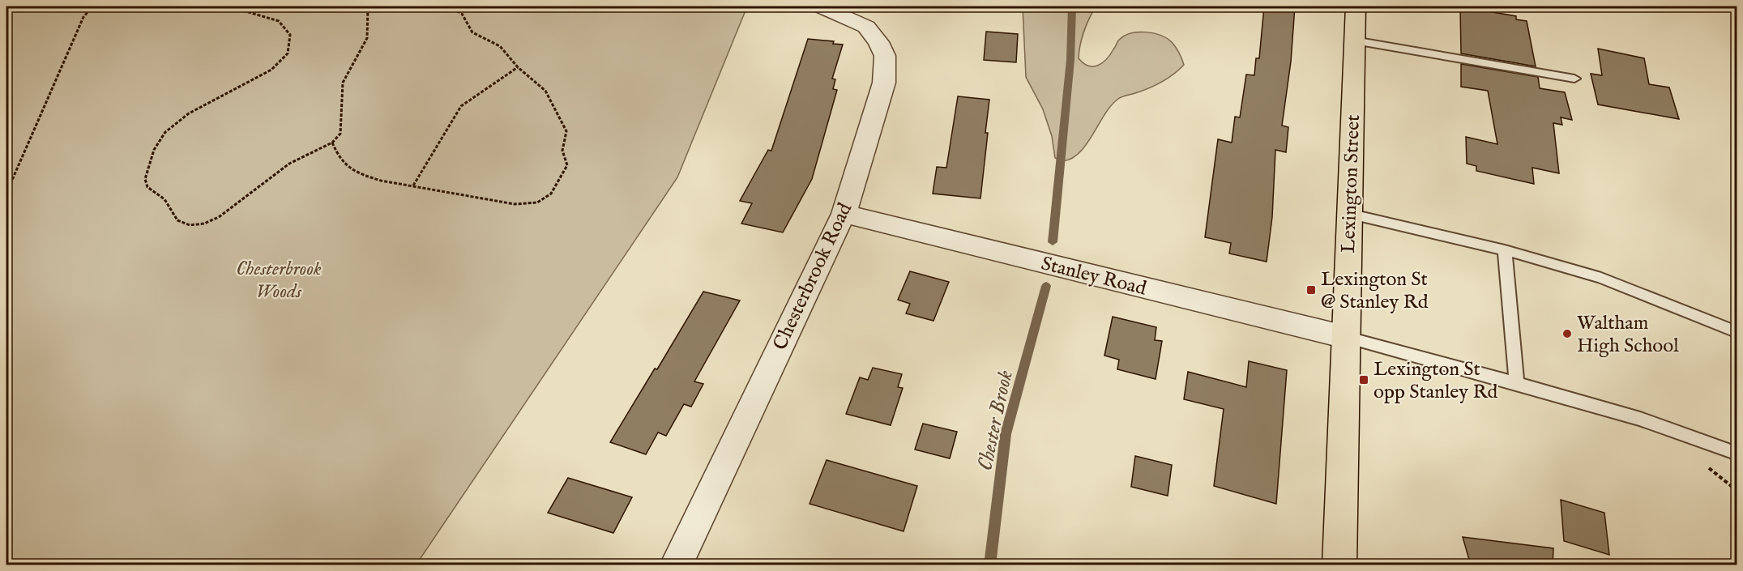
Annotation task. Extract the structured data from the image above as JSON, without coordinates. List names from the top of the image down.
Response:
{
  "streets": {
    "main road": ["Lexington Street"],
    "street": ["Stanley Road", "Chesterbrook Road"]
  },
  "crossings": [
    ["Lexington Street", "Stanley Road"],
    ["Stanley Road", "Chesterbrook Road"]
  ],
  "water": ["Chester Brook"],
  "parks": ["Chesterbrook Woods"],
  "places": {
    "transit": ["Lexington St @ Stanley Rd", "Lexington St opp Stanley Rd"],
    "other": ["Waltham High School"]
  }
}
